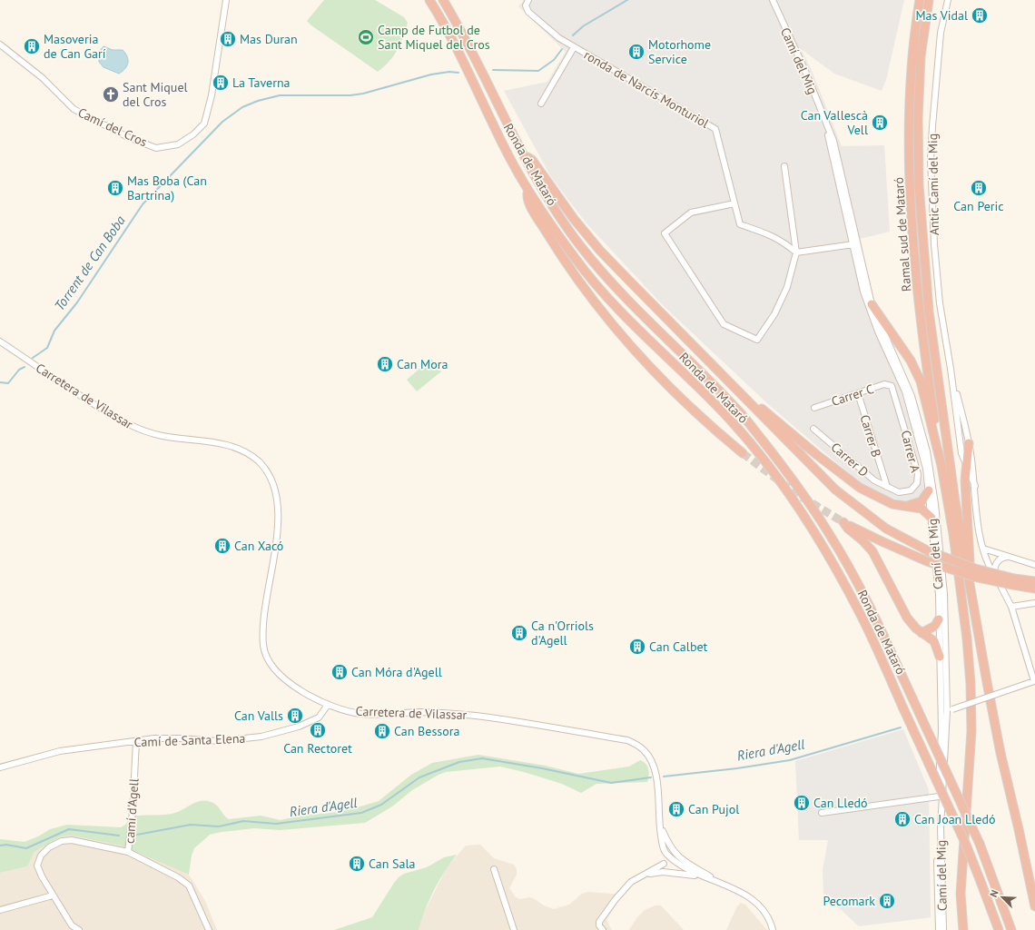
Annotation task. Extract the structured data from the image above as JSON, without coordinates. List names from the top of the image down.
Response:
{
  "streets": {
    "highway": ["Ronda de Mataró", "Ramal sud de Mataró"],
    "street": [
      "Camí del Mig",
      "ronda de Narcís Monturiol",
      "Camí del Cros",
      "Antic Camí del Mig",
      "Carrer C",
      "Carretera de Vilassar",
      "Carrer B",
      "Carrer A",
      "Carrer D",
      "Camí de Santa Elena",
      "camí d'Agell"
    ]
  },
  "crossings": [
    ["Camí del Mig", "Antic Camí del Mig"],
    ["Carrer C", "Carrer B"],
    ["Carrer C", "Carrer A"],
    ["Carretera de Vilassar", "Camí de Santa Elena"],
    ["Carrer B", "Carrer A"],
    ["Carrer B", "Carrer D"],
    ["Carrer A", "Carrer D"],
    ["Camí de Santa Elena", "camí d'Agell"]
  ],
  "water": ["Torrent de Can Boba", "Riera d'Agell"],
  "places": {
    "building": [
      "Mas Vidal",
      "Mas Duran",
      "Masoveria de Can Garí",
      "Motorhome Service",
      "La Taverna",
      "Can Vallescà Vell",
      "Mas Boba (Can Bartrina)",
      "Can Peric",
      "Can Mora",
      "Can Xacó",
      "Ca n'Orriols d'Agell",
      "Can Calbet",
      "Can Móra d'Agell",
      "Can Valls",
      "Can Rectoret",
      "Can Bessora",
      "Can Lledó",
      "Can Pujol",
      "Can Joan Lledó",
      "Can Sala",
      "Pecomark"
    ],
    "sports": ["Camp de Futbol de Sant Miquel del Cros"],
    "church": ["Sant Miquel del Cros"]
  },
  "north": "top left"
}
